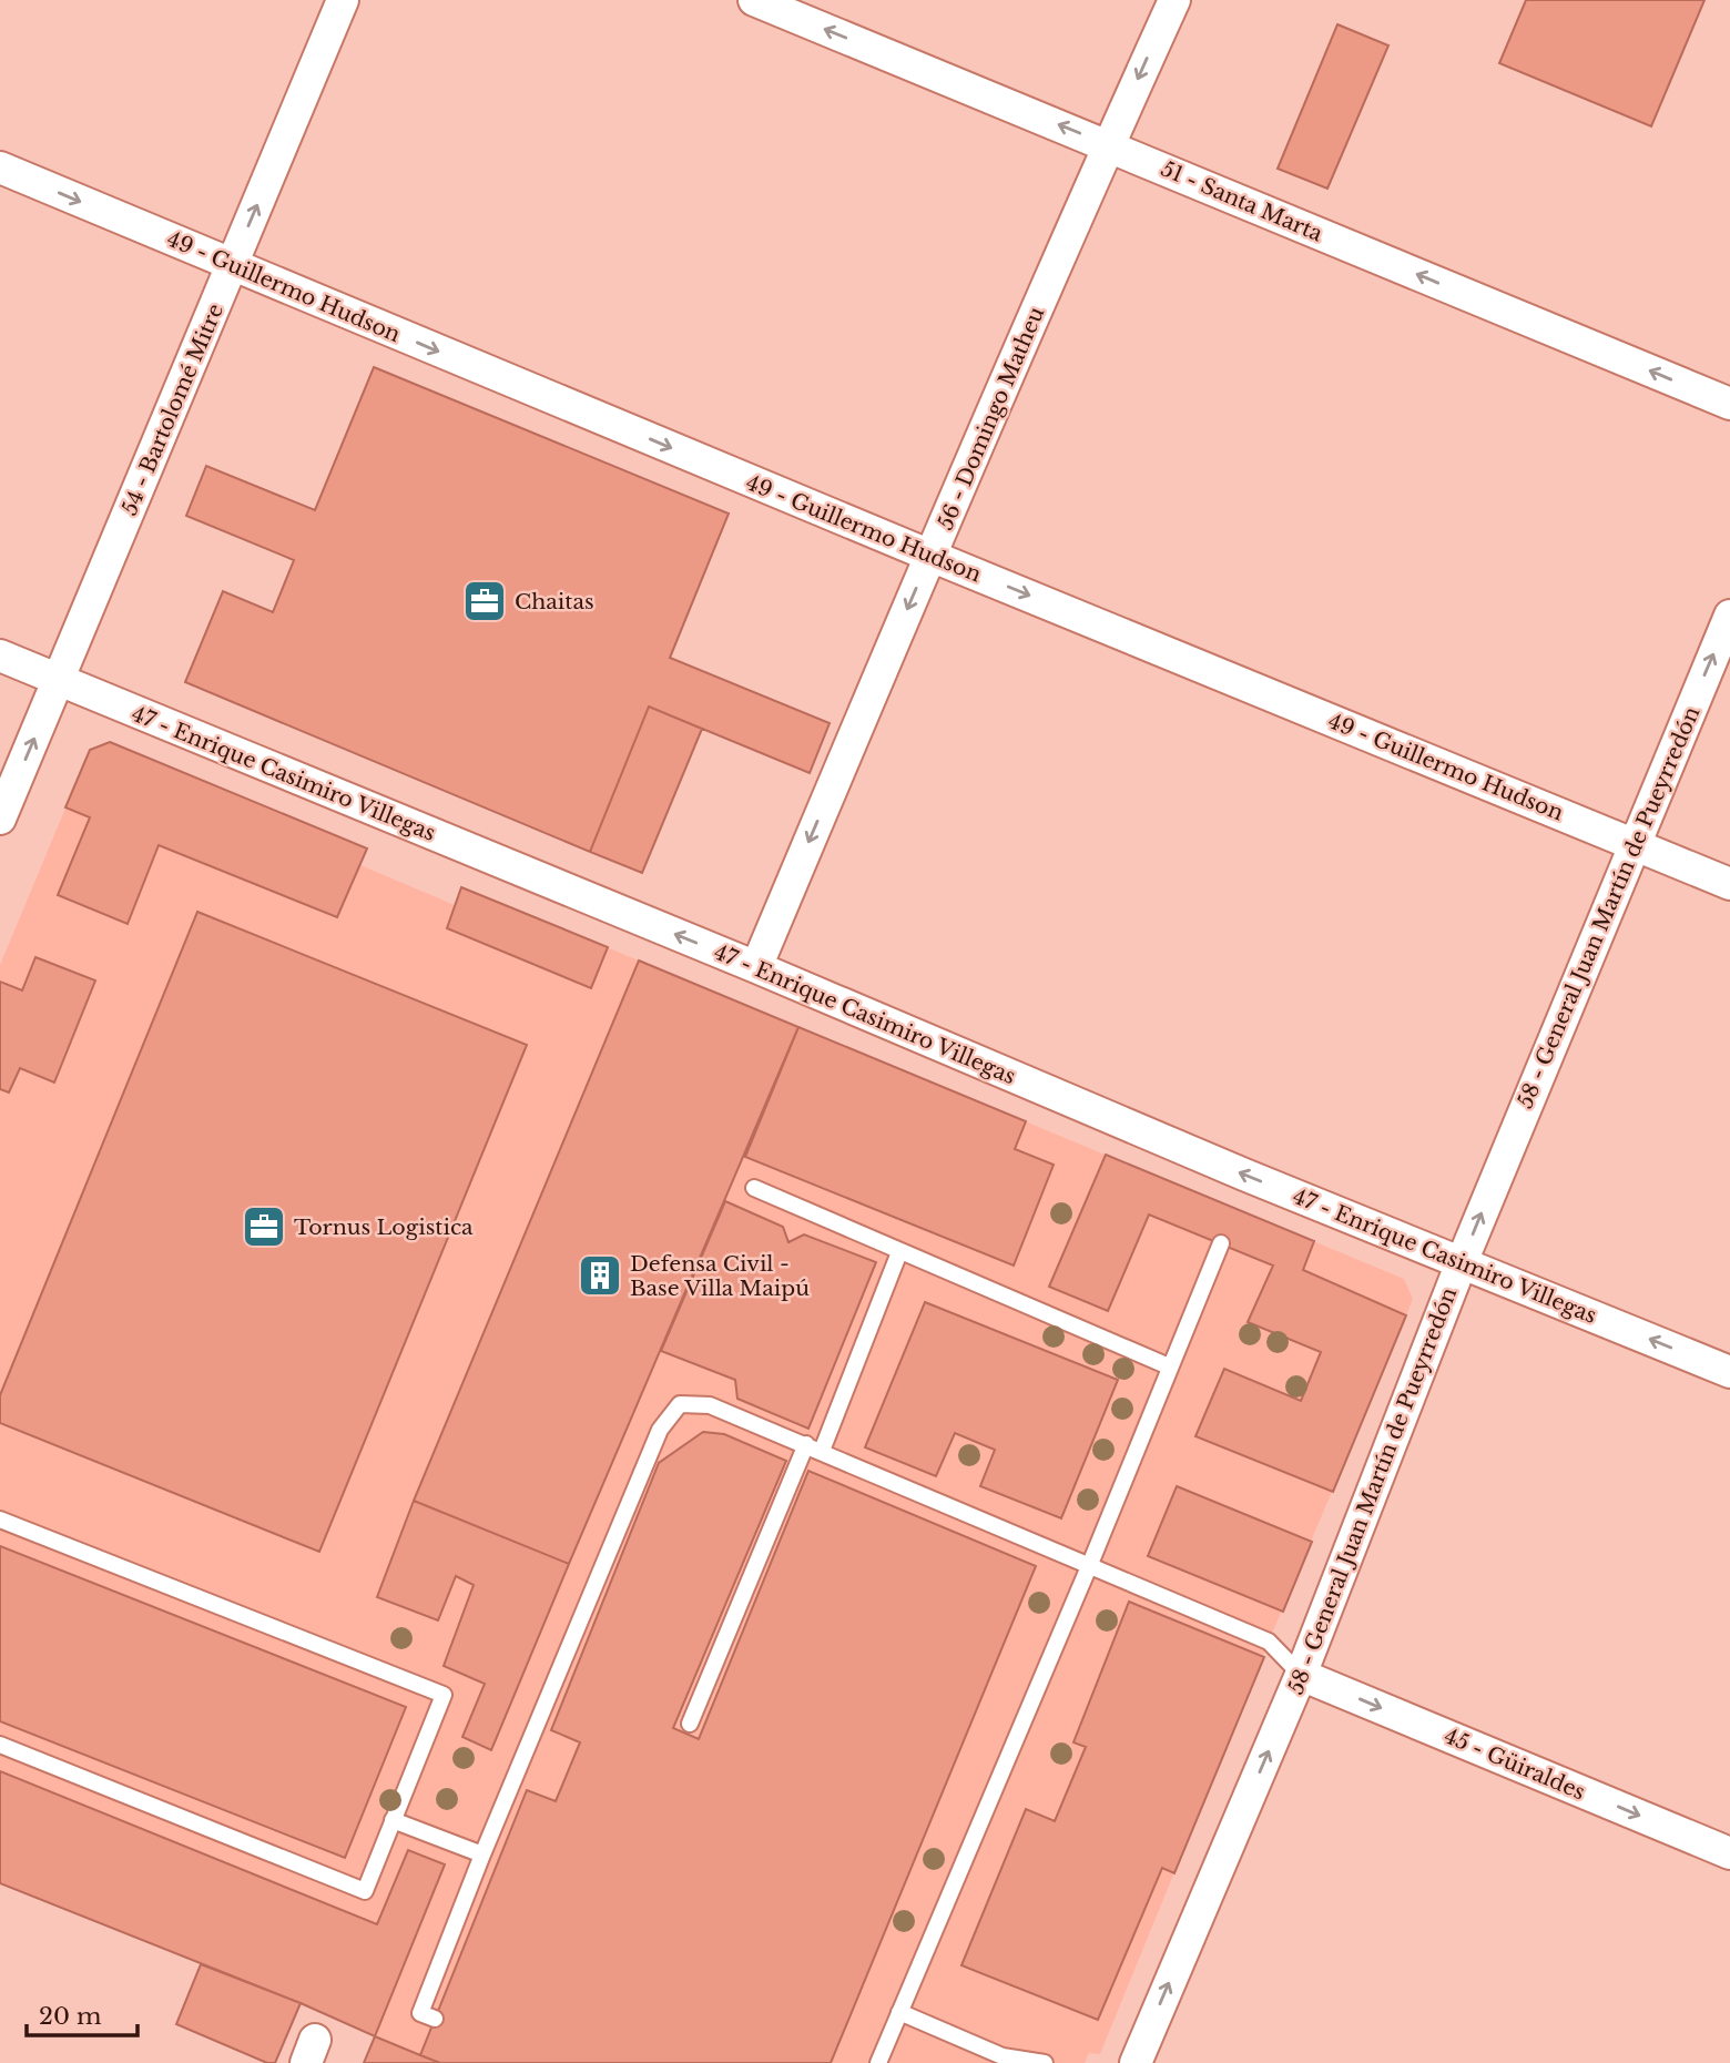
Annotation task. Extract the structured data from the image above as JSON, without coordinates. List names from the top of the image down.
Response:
{
  "streets": {
    "street": [
      "51 - Santa Marta",
      "49 - Guillermo Hudson",
      "54 - Bartolomé Mitre",
      "56 - Domingo Matheu",
      "47 - Enrique Casimiro Villegas",
      "58 - General Juan Martín de Pueyrredón",
      "45 - Güiraldes"
    ]
  },
  "crossings": [
    ["51 - Santa Marta", "56 - Domingo Matheu"],
    ["49 - Guillermo Hudson", "54 - Bartolomé Mitre"],
    ["49 - Guillermo Hudson", "56 - Domingo Matheu"],
    ["49 - Guillermo Hudson", "58 - General Juan Martín de Pueyrredón"],
    ["54 - Bartolomé Mitre", "47 - Enrique Casimiro Villegas"],
    ["56 - Domingo Matheu", "47 - Enrique Casimiro Villegas"],
    ["47 - Enrique Casimiro Villegas", "58 - General Juan Martín de Pueyrredón"],
    ["58 - General Juan Martín de Pueyrredón", "45 - Güiraldes"]
  ],
  "one_way": [
    "51 - Santa Marta",
    "49 - Guillermo Hudson",
    "54 - Bartolomé Mitre",
    "56 - Domingo Matheu",
    "47 - Enrique Casimiro Villegas",
    "58 - General Juan Martín de Pueyrredón",
    "45 - Güiraldes"
  ],
  "places": {
    "office": ["Chaitas", "Tornus Logistica"],
    "building": ["Defensa Civil - Base Villa Maipú"]
  },
  "scale_bar": "20 m"
}
